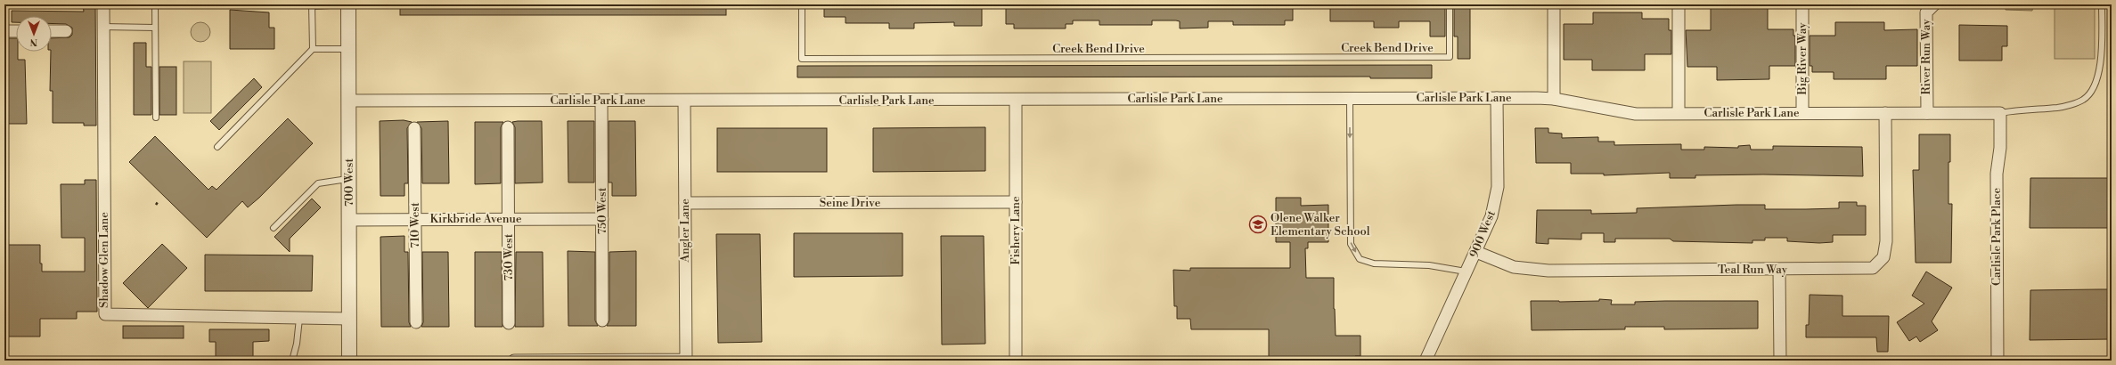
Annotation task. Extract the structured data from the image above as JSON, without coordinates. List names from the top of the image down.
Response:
{
  "streets": {
    "street": [
      "River Run Way",
      "Big River Way",
      "Carlisle Park Lane",
      "700 West",
      "Seine Drive",
      "750 West",
      "Kirkbride Avenue",
      "710 West",
      "Angler Lane",
      "Fishery Lane",
      "900 West",
      "Carlisle Park Place",
      "730 West",
      "Shadow Glen Lane",
      "Teal Run Way"
    ],
    "lane": ["Creek Bend Drive"]
  },
  "crossings": [
    ["River Run Way", "Carlisle Park Lane"],
    ["Big River Way", "Carlisle Park Lane"],
    ["Carlisle Park Lane", "700 West"],
    ["Carlisle Park Lane", "750 West"],
    ["Carlisle Park Lane", "Angler Lane"],
    ["Carlisle Park Lane", "Fishery Lane"],
    ["Carlisle Park Lane", "900 West"],
    ["Carlisle Park Lane", "Carlisle Park Place"],
    ["Carlisle Park Lane", "Teal Run Way"],
    ["700 West", "Kirkbride Avenue"],
    ["700 West", "Shadow Glen Lane"],
    ["Seine Drive", "Angler Lane"],
    ["Seine Drive", "Fishery Lane"],
    ["750 West", "Kirkbride Avenue"],
    ["Kirkbride Avenue", "710 West"],
    ["Kirkbride Avenue", "730 West"],
    ["900 West", "Teal Run Way"]
  ],
  "places": {
    "school or university": ["Olene Walker Elementary School"]
  },
  "north": "bottom"
}
